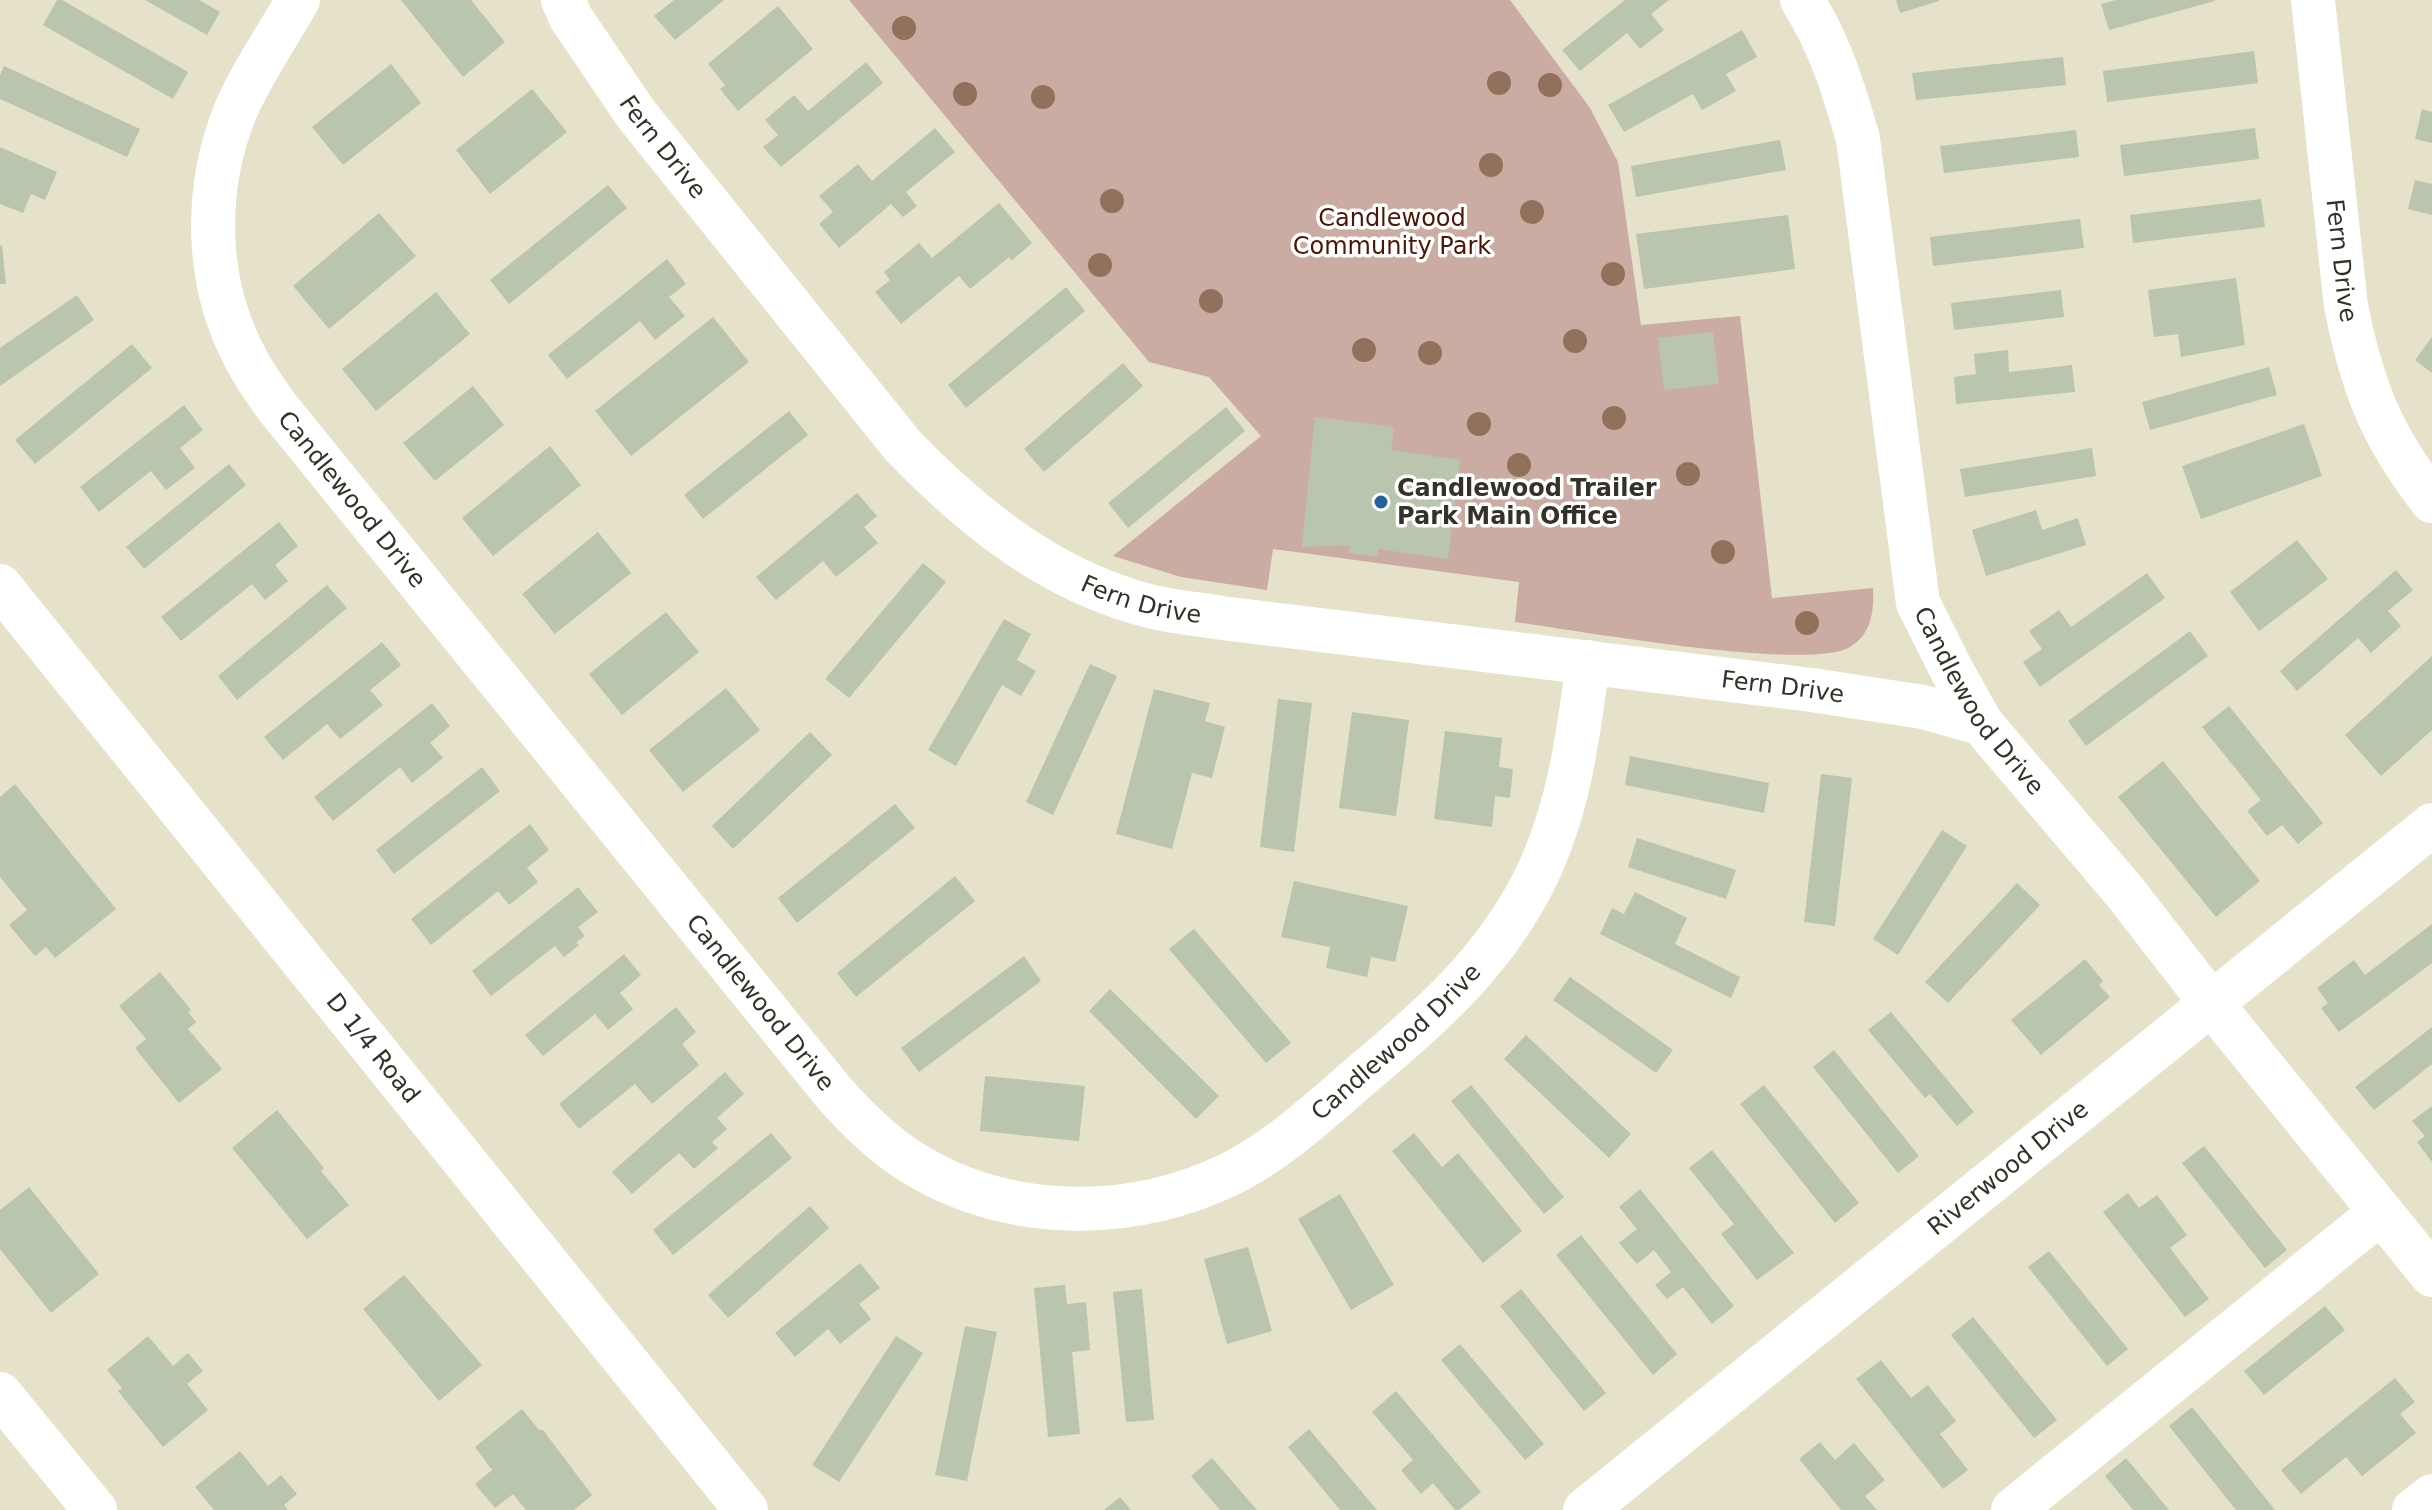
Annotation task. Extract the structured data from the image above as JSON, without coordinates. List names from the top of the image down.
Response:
{
  "streets": {
    "street": [
      "Fern Drive",
      "Candlewood Drive",
      "D 1/4 Road",
      "Riverwood Drive"
    ]
  },
  "crossings": [
    ["Fern Drive", "Candlewood Drive"],
    ["Candlewood Drive", "Riverwood Drive"]
  ],
  "parks": ["Candlewood Community Park"],
  "places": ["Candlewood Trailer Park Main Office"]
}
